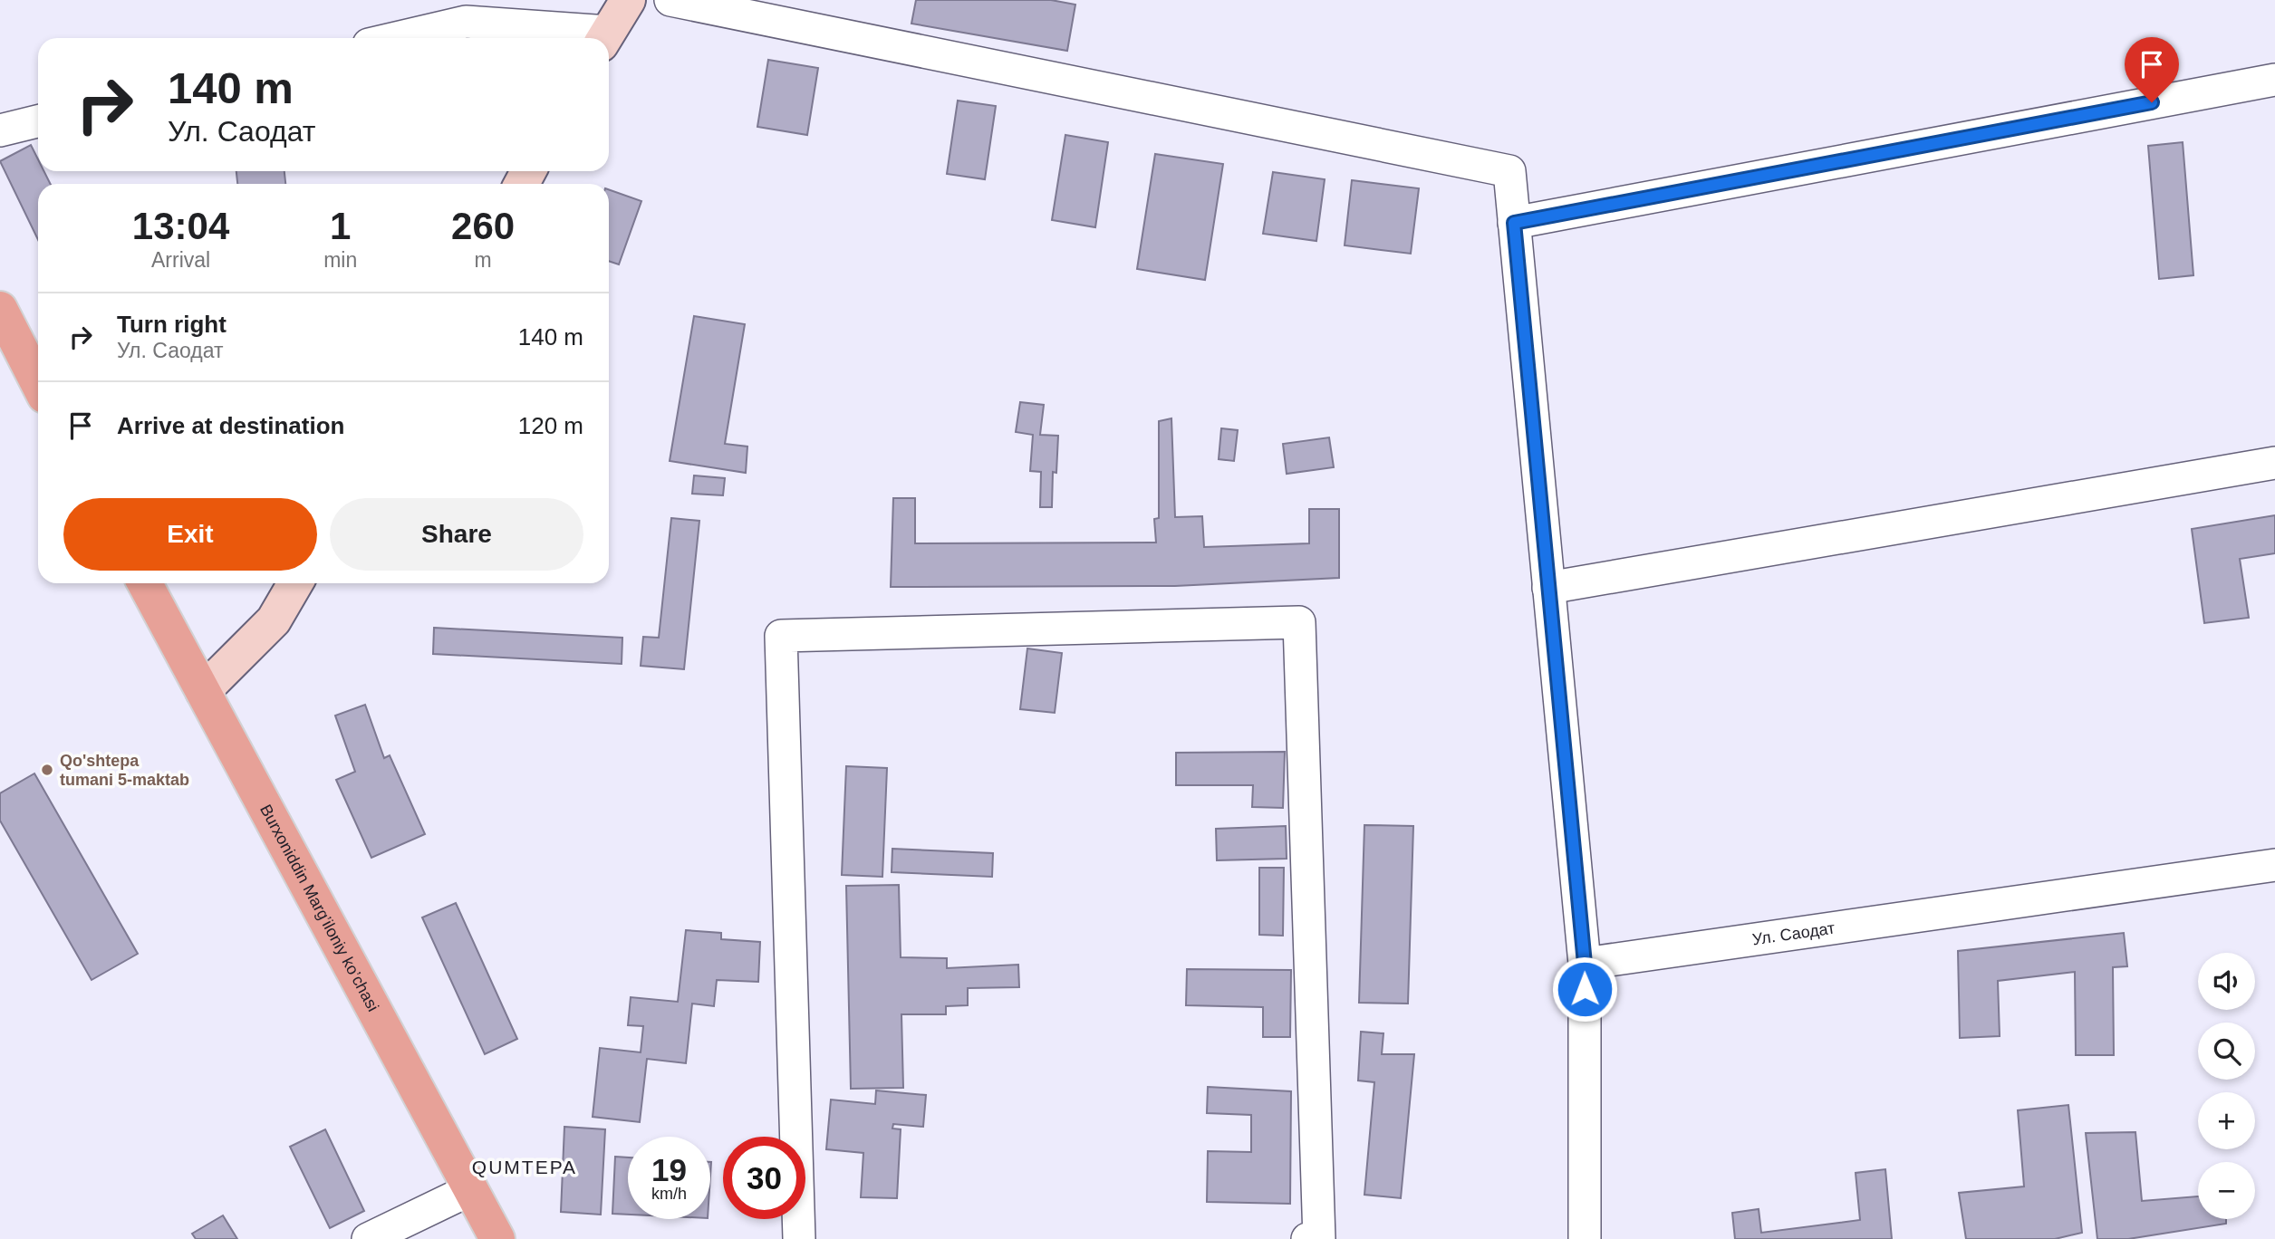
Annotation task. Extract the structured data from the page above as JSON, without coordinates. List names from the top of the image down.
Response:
{
  "streets": {
    "main road": ["Burxoniddin Marg’iloniy ko’chasi"],
    "street": ["Ул. Саодат"]
  },
  "districts": ["QUMTEPA"],
  "places": ["Qo'shtepa tumani 5-maktab"],
  "page": {
    "turn": ["140 m", "Ул. Саодат"],
    "eta": [
      "13:04",
      "Arrival",
      "1",
      "min",
      "260",
      "m"
    ],
    "list": [
      {
        "name": "Turn right",
        "note": "Ул. Саодат",
        "value": "140 m"
      },
      {
        "name": "Arrive at destination",
        "value": "120 m"
      }
    ],
    "buttons": ["Exit", "Share"],
    "map_buttons": ["+", "−"],
    "speed": "19 km/h",
    "limit": "30"
  }
}
